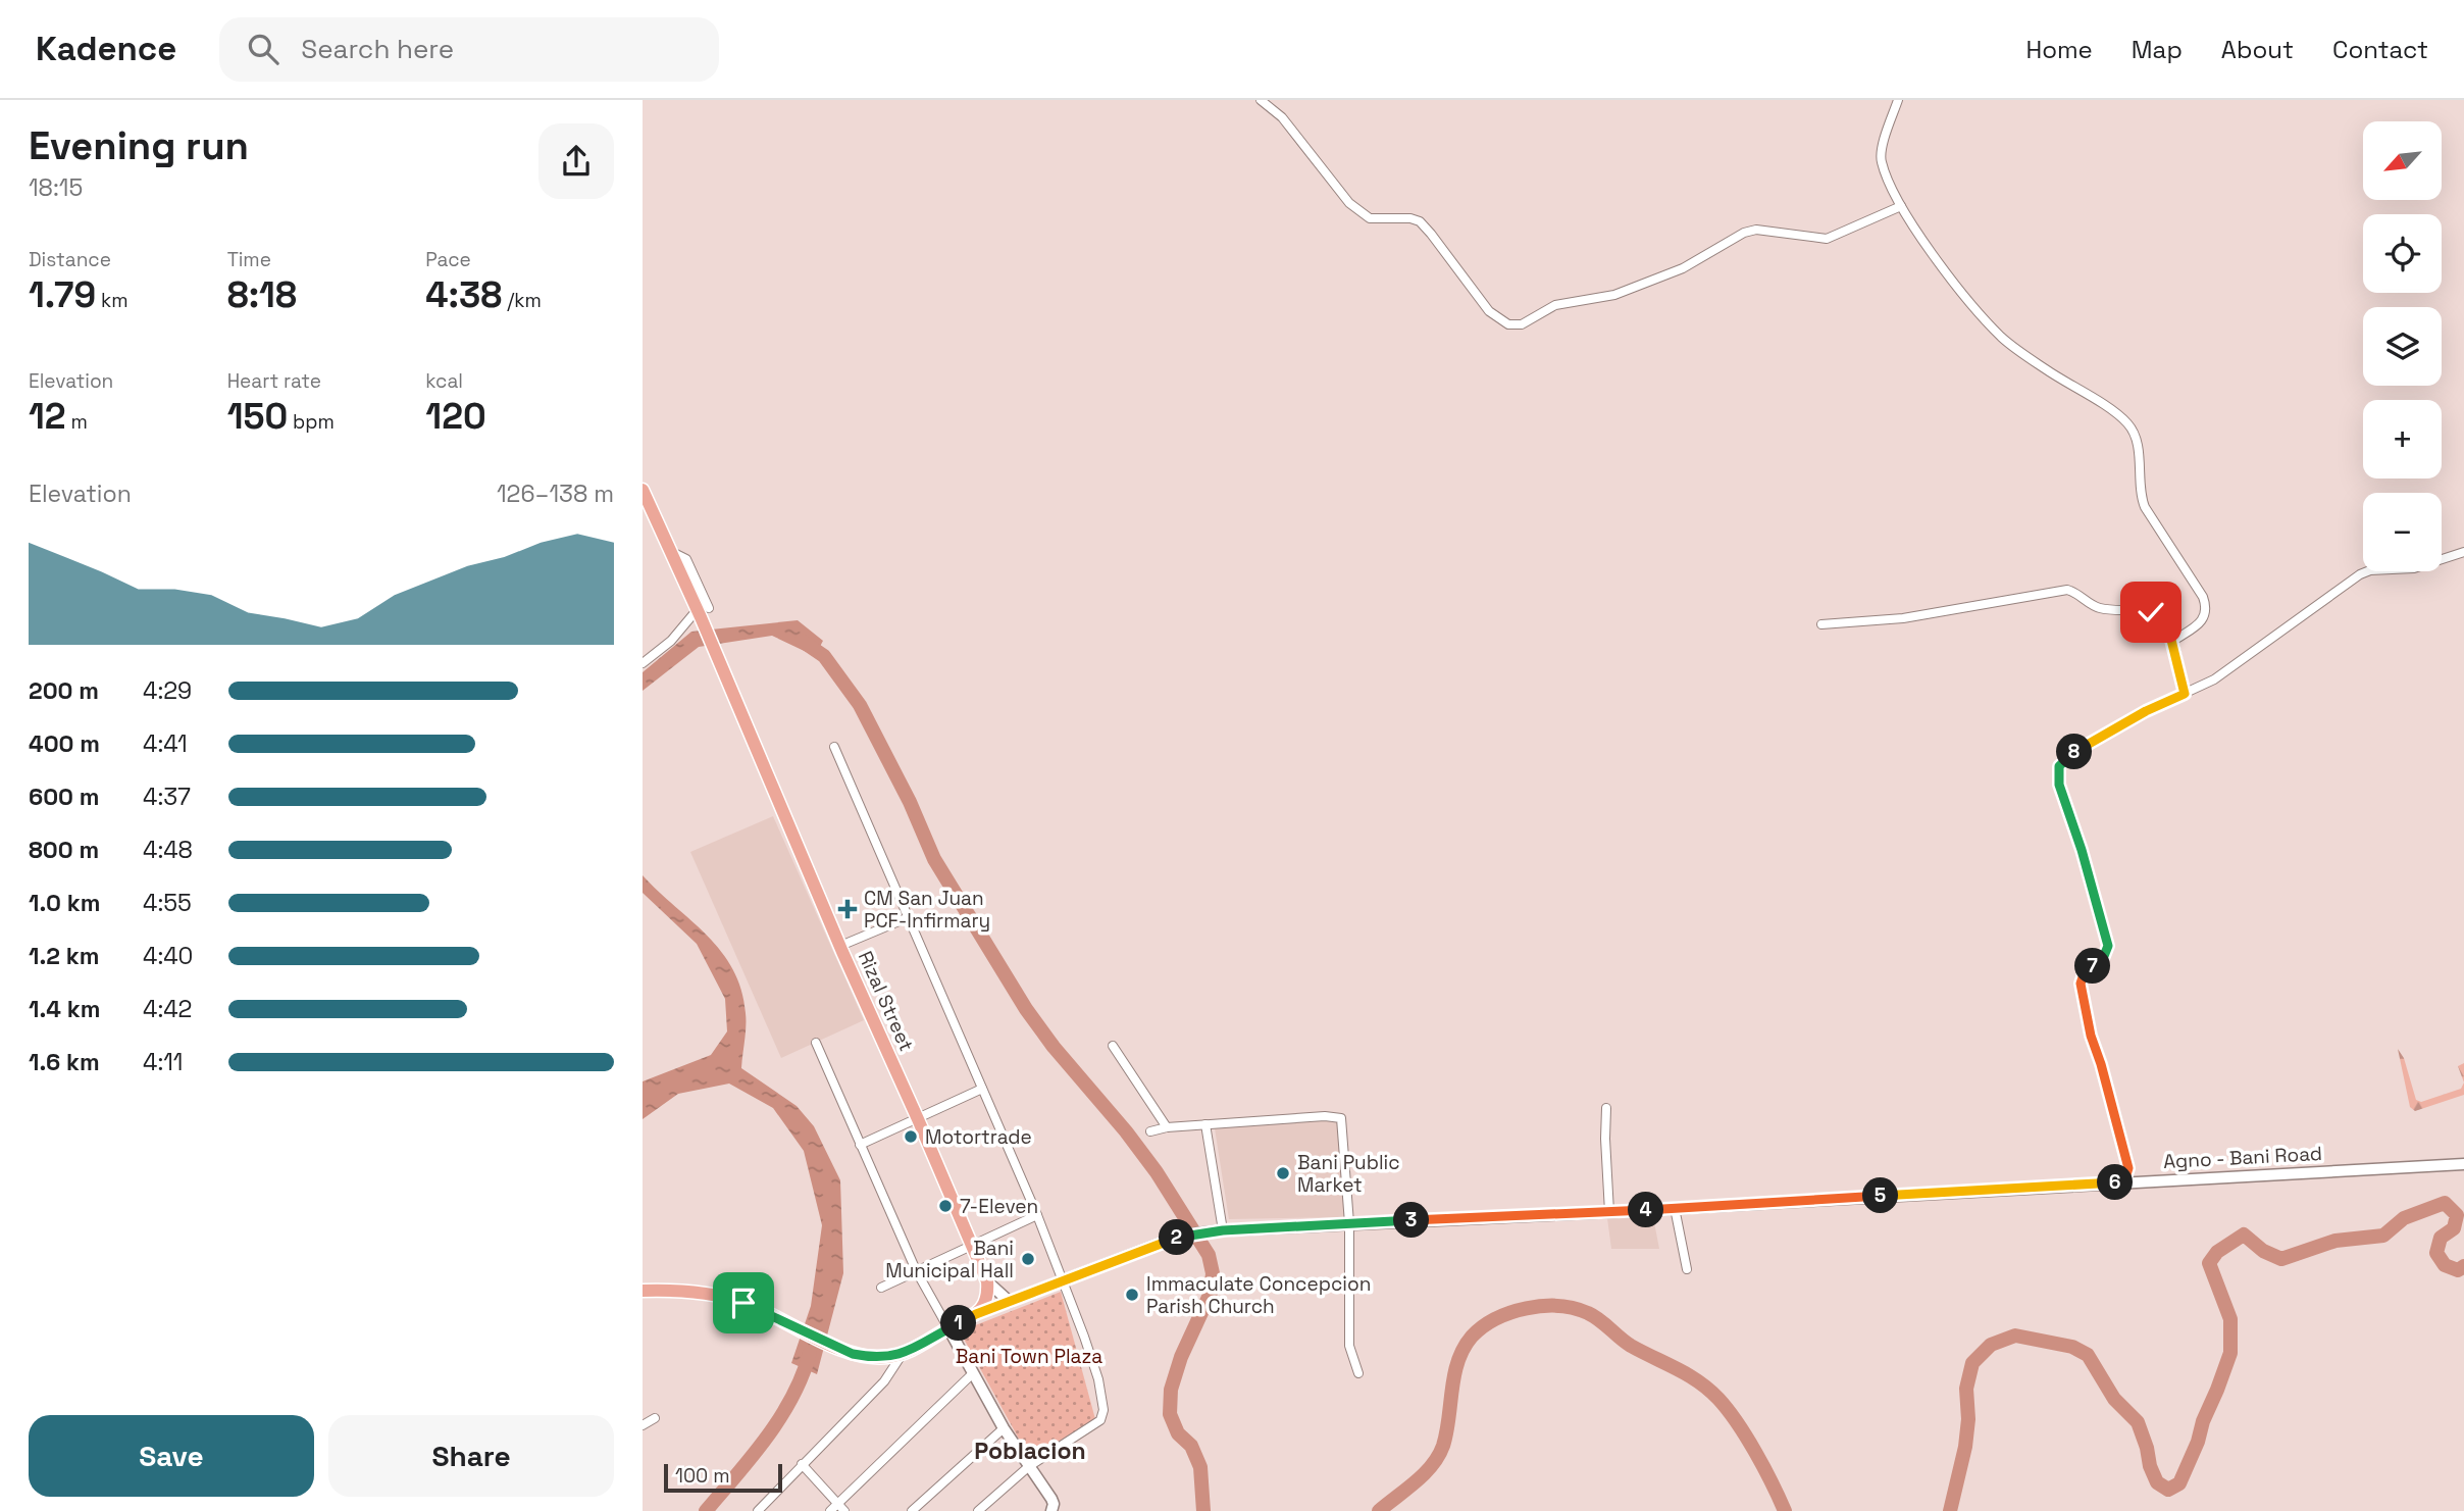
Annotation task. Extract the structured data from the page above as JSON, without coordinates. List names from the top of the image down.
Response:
{
  "streets": {
    "main road": ["Rizal Street", "Agno - Bani Road"]
  },
  "districts": ["Poblacion"],
  "parks": ["Bani Town Plaza"],
  "places": {
    "health": ["CM San Juan PCF-Infirmary"],
    "other": [
      "Motortrade",
      "Bani Public Market",
      "7-Eleven",
      "Bani Municipal Hall",
      "Immaculate Concepcion Parish Church"
    ]
  },
  "scale_bar": "100 m",
  "north": "bottom left",
  "page": {
    "header": "Kadence",
    "search": "Search here",
    "nav": [
      "Home",
      "Map",
      "About",
      "Contact"
    ],
    "heading": ["Evening run", "18:15"],
    "map_buttons": ["+", "−"],
    "stats": [
      ["Distance", "1.79 km"],
      ["Time", "8:18"],
      ["Pace", "4:38 /km"],
      ["Elevation", "12 m"],
      ["Heart rate", "150 bpm"],
      ["kcal", "120"]
    ],
    "chart": ["Elevation", "126–138 m"],
    "list": [
      {
        "name": "200 m",
        "note": "4:29"
      },
      {
        "name": "400 m",
        "note": "4:41"
      },
      {
        "name": "600 m",
        "note": "4:37"
      },
      {
        "name": "800 m",
        "note": "4:48"
      },
      {
        "name": "1.0 km",
        "note": "4:55"
      },
      {
        "name": "1.2 km",
        "note": "4:40"
      },
      {
        "name": "1.4 km",
        "note": "4:42"
      },
      {
        "name": "1.6 km",
        "note": "4:11"
      }
    ],
    "pins": [
      "8",
      "7",
      "6",
      "5",
      "4",
      "3",
      "2",
      "1"
    ],
    "buttons": ["Save", "Share"],
    "scale": "100 m"
  }
}
